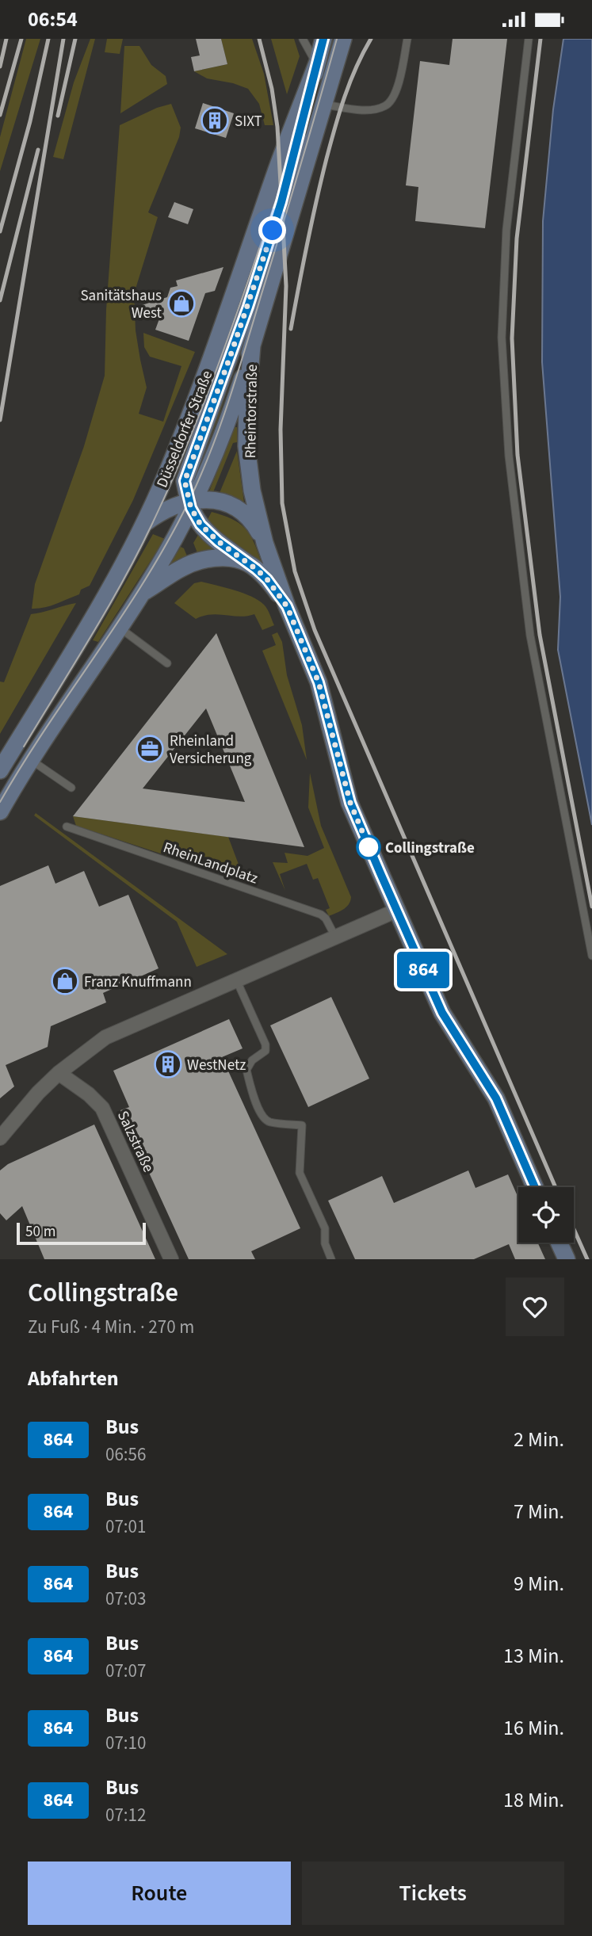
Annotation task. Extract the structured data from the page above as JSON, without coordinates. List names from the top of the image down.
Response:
{
  "streets": {
    "main road": ["Rheintorstraße", "Düsseldorfer Straße"],
    "street": ["Salzstraße"],
    "lane": ["RheinLandplatz"]
  },
  "crossings": [
    ["Rheintorstraße", "Düsseldorfer Straße"]
  ],
  "places": {
    "building": ["SIXT", "WestNetz"],
    "shop": ["Sanitätshaus West", "Franz Knuffmann"],
    "office": ["Rheinland Versicherung"],
    "other": ["Collingstraße"]
  },
  "lines": ["bus line 864"],
  "scale_bar": "50 m",
  "page": {
    "status": "06:54",
    "on_map": "864",
    "scale": "50 m",
    "heading": [
      ["Collingstraße", "Zu Fuß · 4 Min. · 270 m"],
      "Abfahrten"
    ],
    "list": [
      {
        "mark": "864",
        "name": "Bus",
        "note": "06:56",
        "value": "2 Min."
      },
      {
        "mark": "864",
        "name": "Bus",
        "note": "07:01",
        "value": "7 Min."
      },
      {
        "mark": "864",
        "name": "Bus",
        "note": "07:03",
        "value": "9 Min."
      },
      {
        "mark": "864",
        "name": "Bus",
        "note": "07:07",
        "value": "13 Min."
      },
      {
        "mark": "864",
        "name": "Bus",
        "note": "07:10",
        "value": "16 Min."
      },
      {
        "mark": "864",
        "name": "Bus",
        "note": "07:12",
        "value": "18 Min."
      }
    ],
    "buttons": ["Route", "Tickets"]
  }
}
